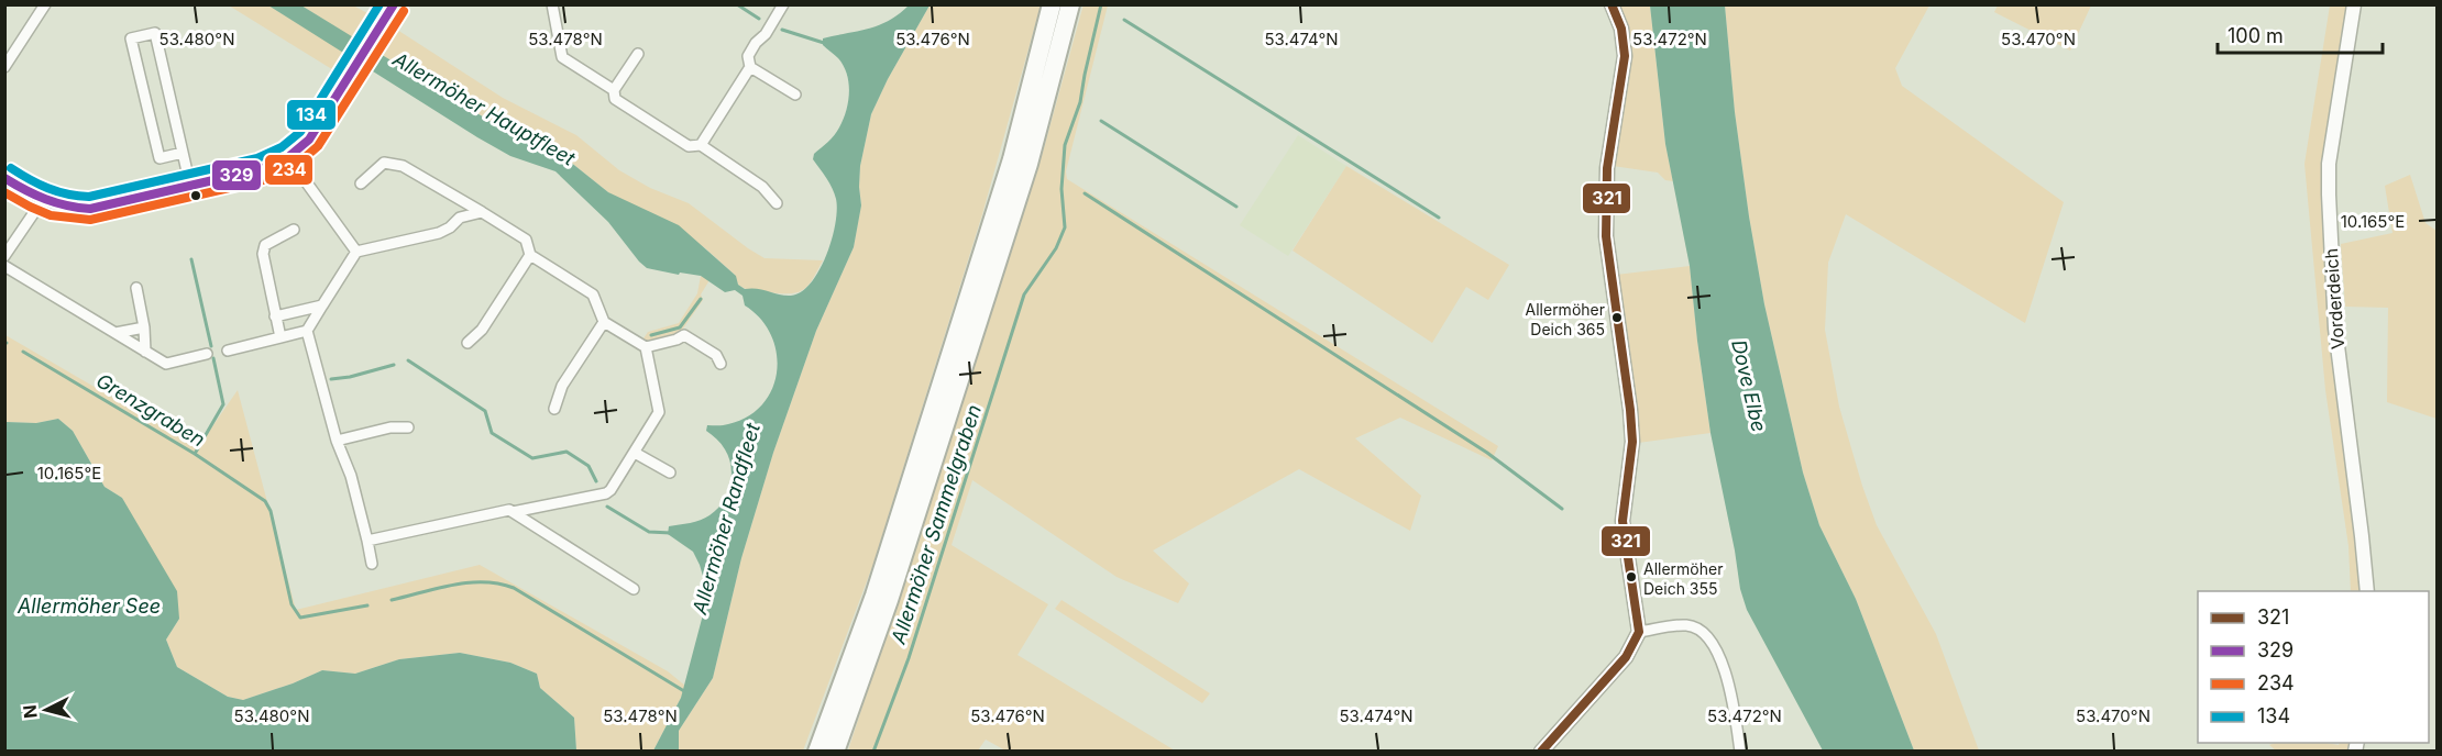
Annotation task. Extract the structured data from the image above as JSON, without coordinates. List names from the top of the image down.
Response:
{
  "streets": {
    "street": ["Vorderdeich"]
  },
  "water": [
    "Allermöher Hauptfleet",
    "Dove Elbe",
    "Grenzgraben",
    "Allermöher Randfleet",
    "Allermöher Sammelgraben",
    "Allermöher See"
  ],
  "places": ["Allermöher Deich 365", "Allermöher Deich 355"],
  "lines": [
    "transit line 321",
    "transit line 329",
    "transit line 134",
    "transit line 234"
  ],
  "legend": [
    "321",
    "329",
    "234",
    "134"
  ],
  "scale_bar": "100 m",
  "north": "left",
  "coordinates": [
    "53.480°N",
    "53.478°N",
    "53.476°N",
    "53.474°N",
    "53.472°N",
    "53.470°N",
    "10.165°E"
  ]
}
